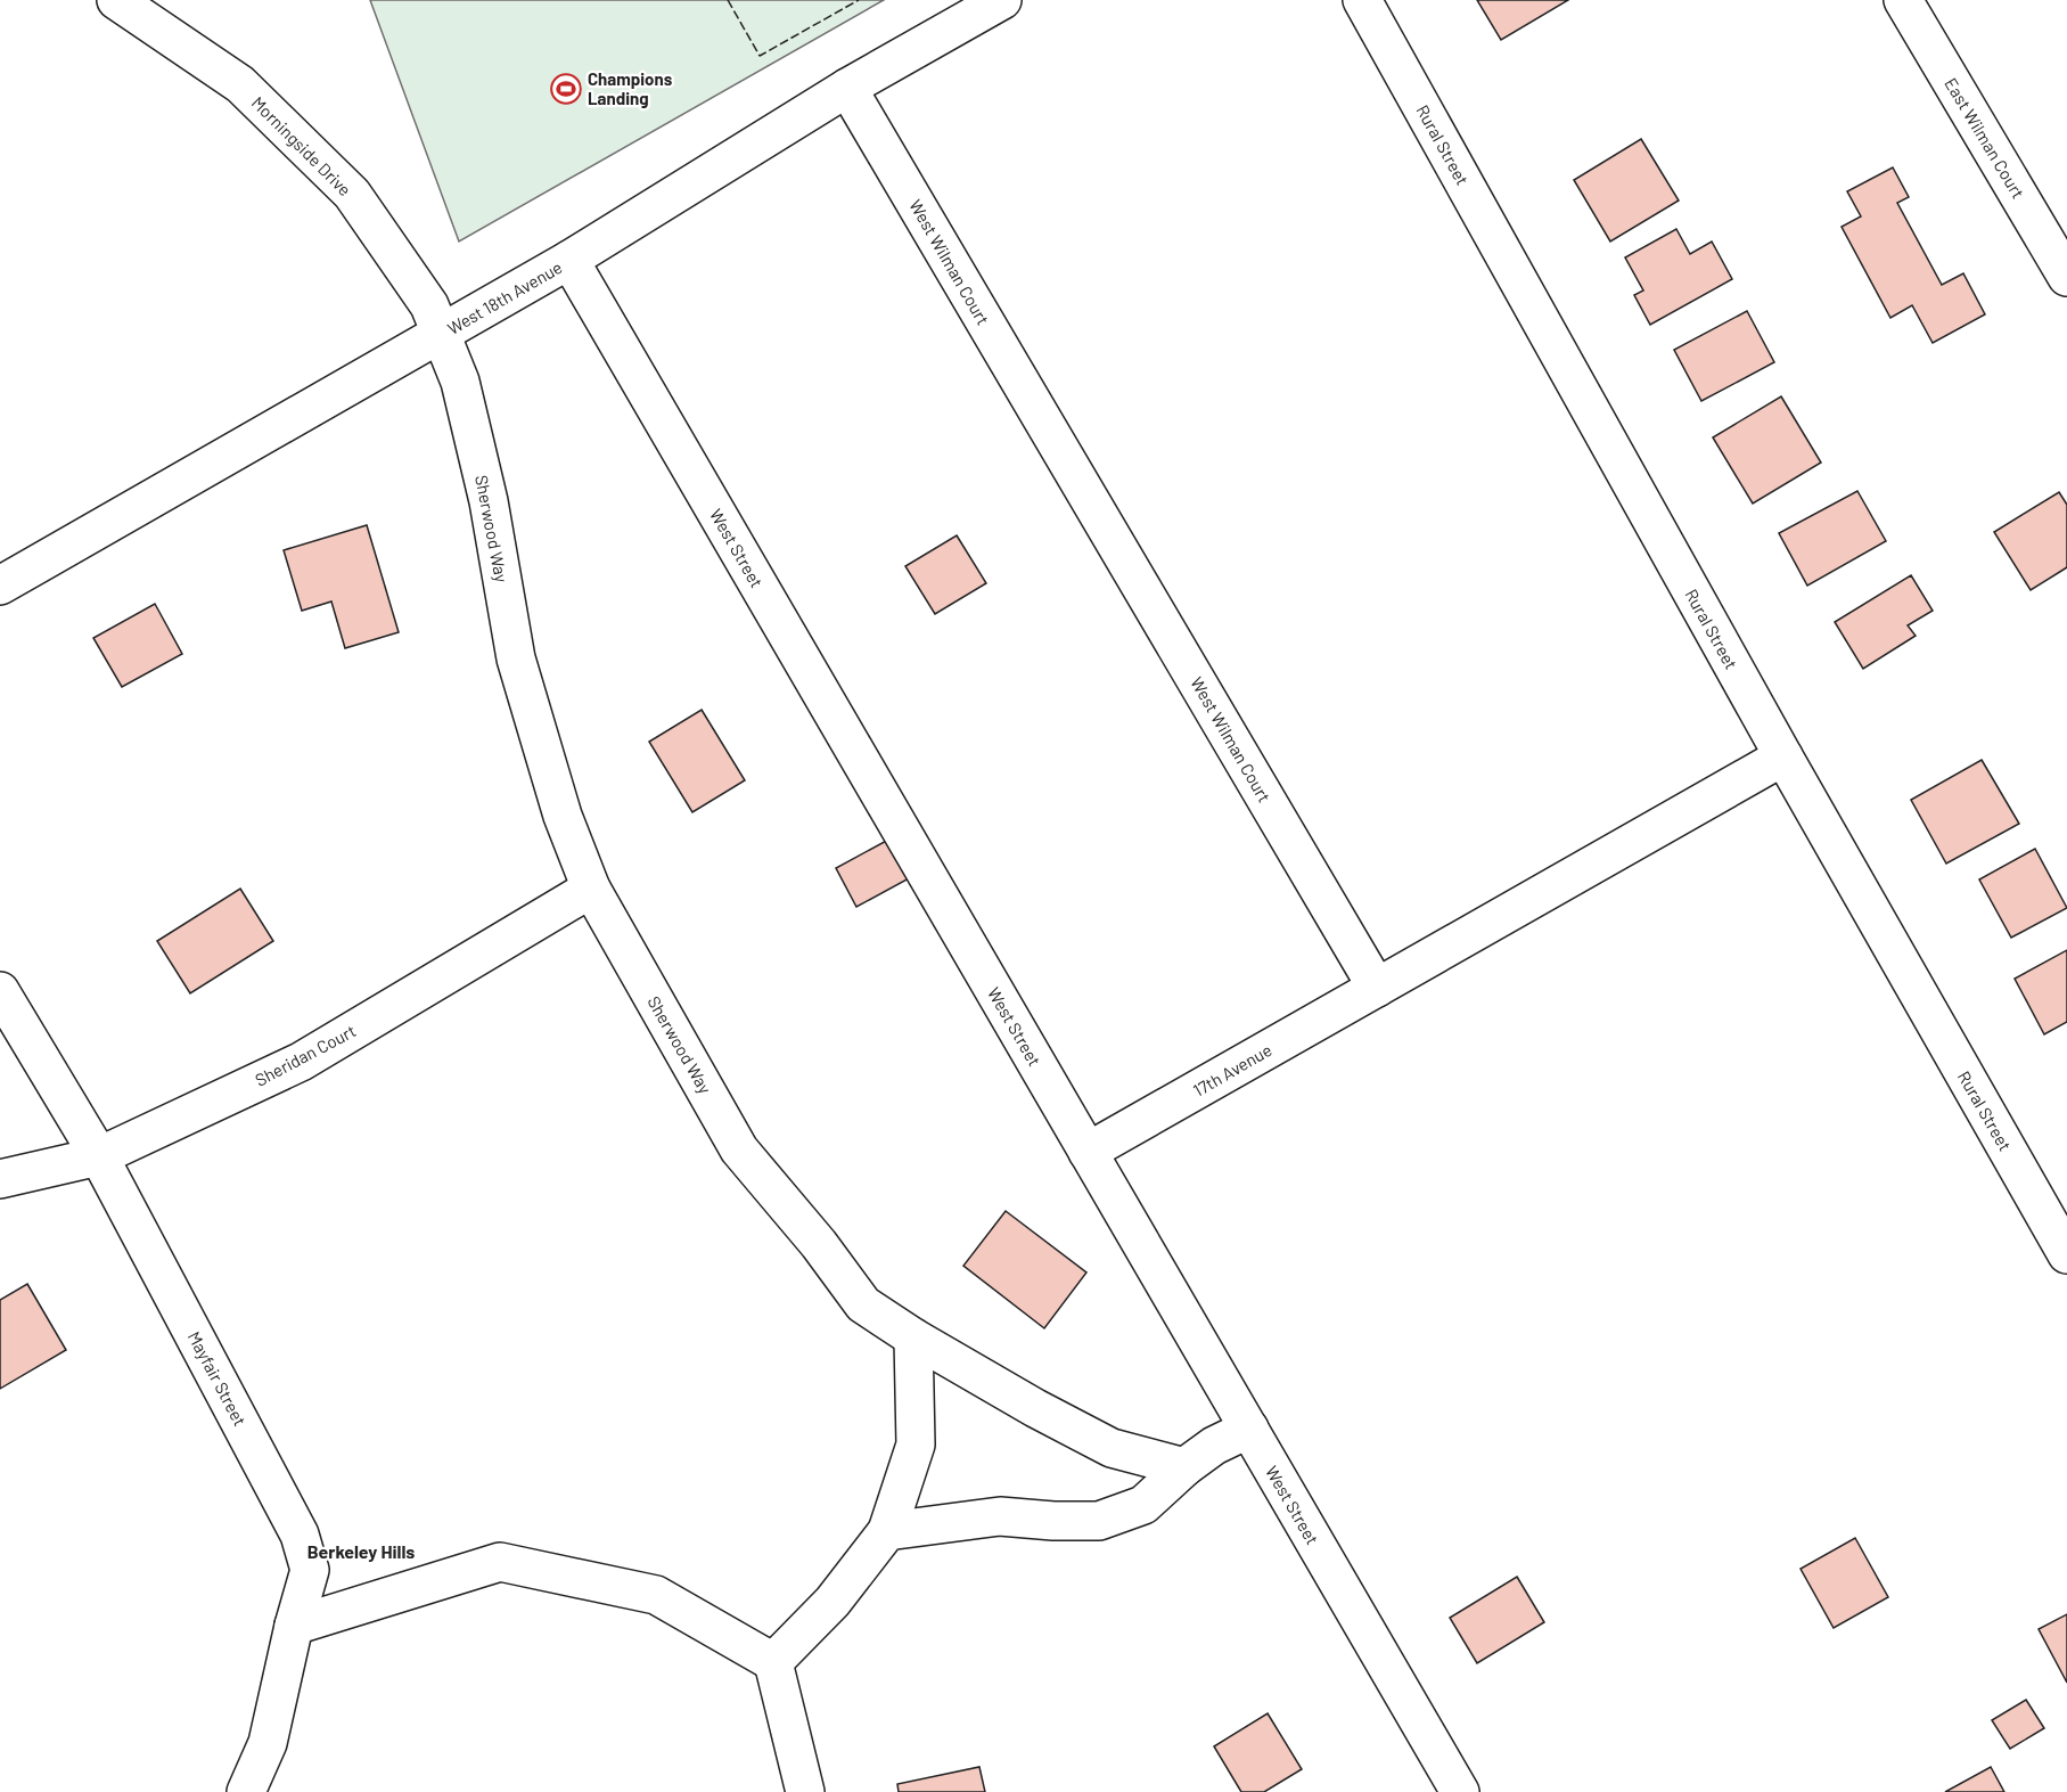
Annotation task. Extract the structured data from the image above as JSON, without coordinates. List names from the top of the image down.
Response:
{
  "streets": {
    "street": [
      "East Wilman Court",
      "Rural Street",
      "Morningside Drive",
      "West Wilman Court",
      "West 18th Avenue",
      "Sherwood Way",
      "West Street",
      "Sheridan Court",
      "17th Avenue",
      "Mayfair Street"
    ]
  },
  "crossings": [
    ["Morningside Drive", "West 18th Avenue"],
    ["Morningside Drive", "Sherwood Way"],
    ["West Wilman Court", "West 18th Avenue"],
    ["West Wilman Court", "17th Avenue"],
    ["West 18th Avenue", "Sherwood Way"],
    ["West 18th Avenue", "West Street"],
    ["Sherwood Way", "Sheridan Court"],
    ["West Street", "17th Avenue"],
    ["Sheridan Court", "Mayfair Street"]
  ],
  "districts": ["Berkeley Hills"],
  "places": {
    "sports": ["Champions Landing"]
  }
}
